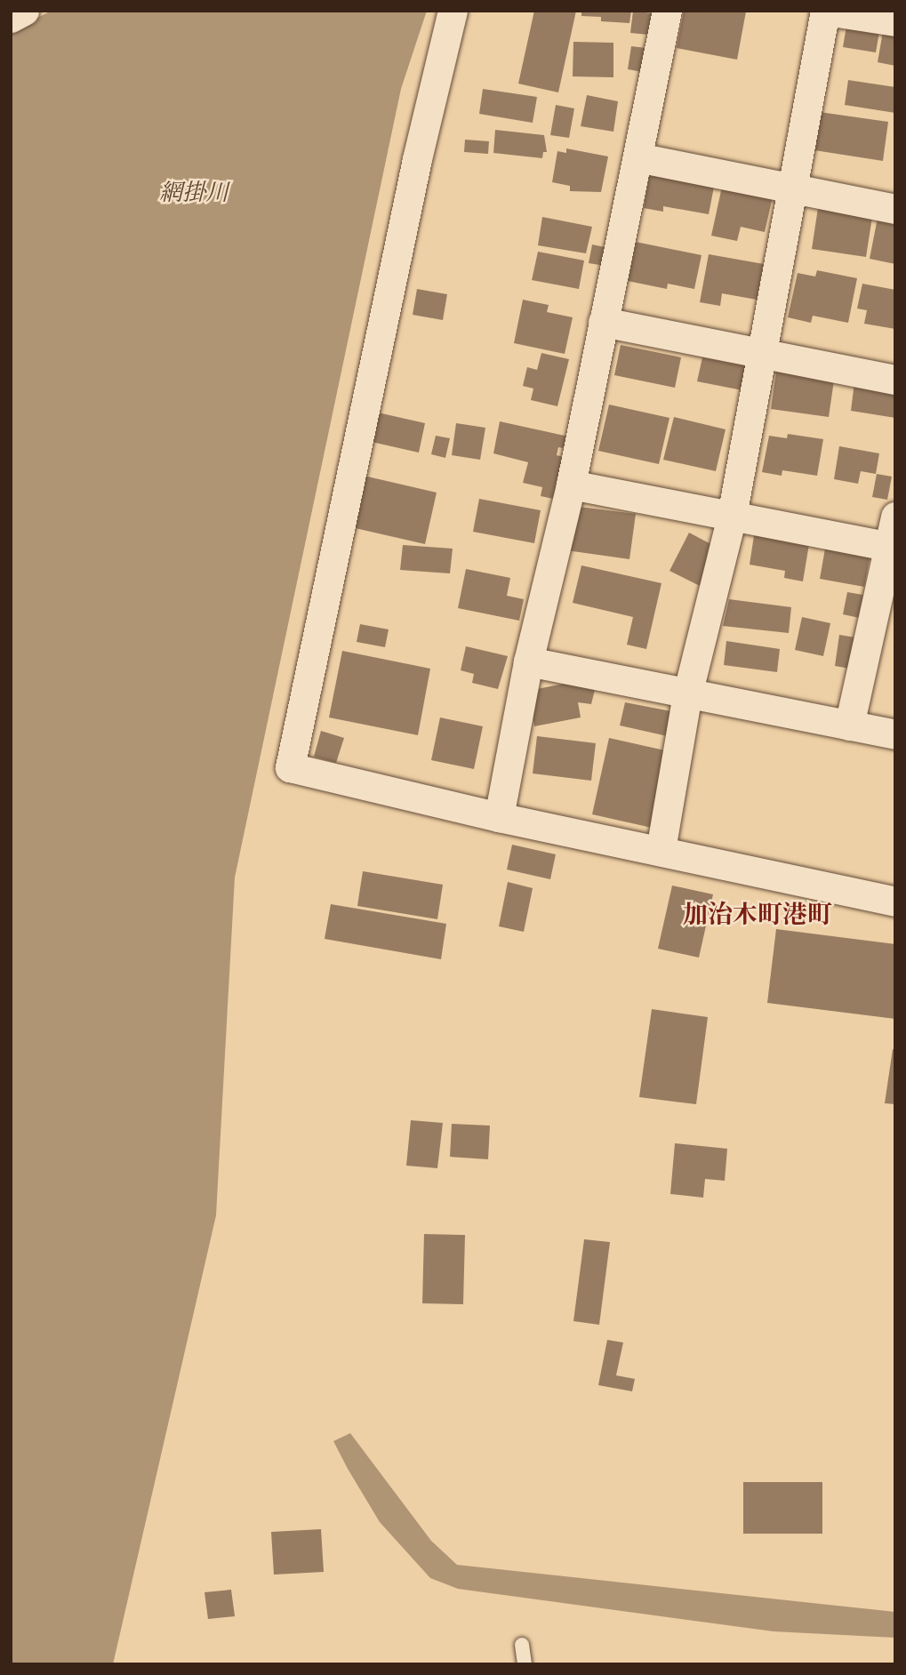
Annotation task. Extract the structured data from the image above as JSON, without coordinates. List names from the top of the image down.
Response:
{
  "districts": ["加治木町港町"],
  "water": ["網掛川"]
}
